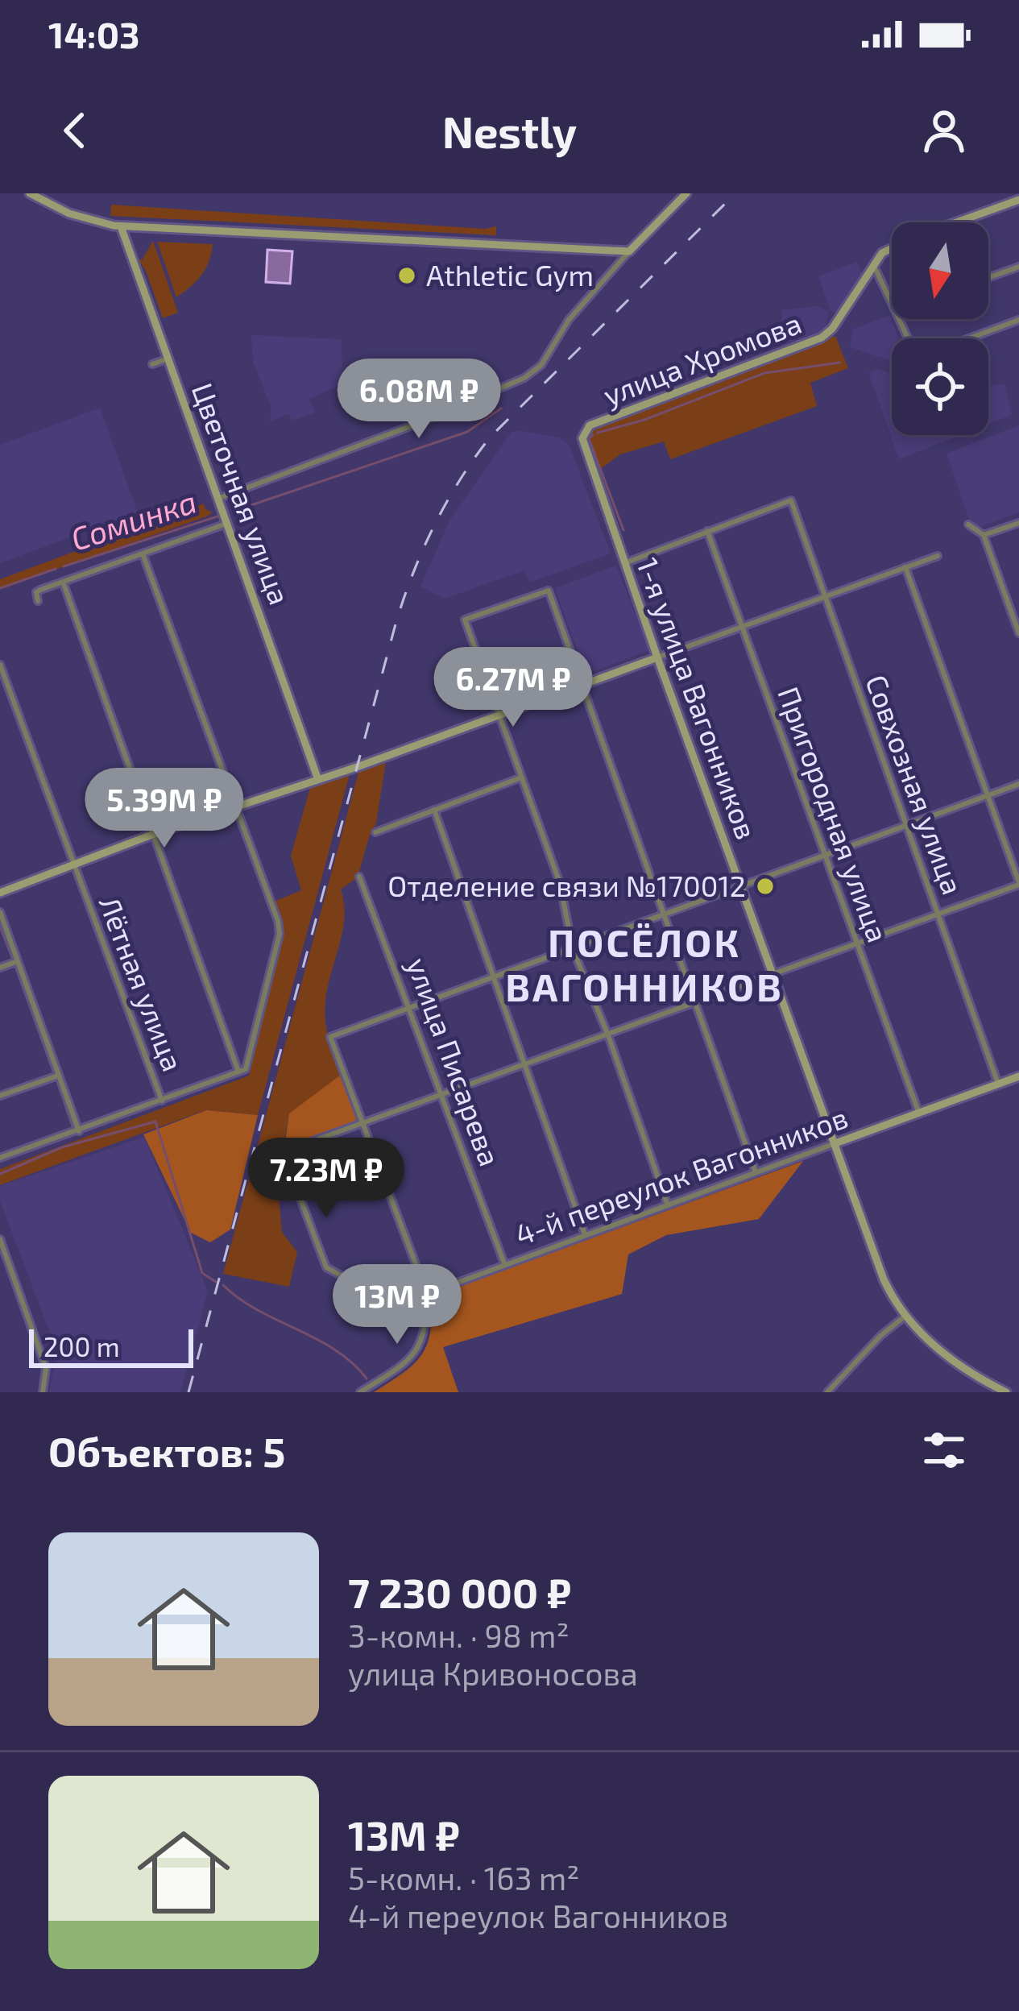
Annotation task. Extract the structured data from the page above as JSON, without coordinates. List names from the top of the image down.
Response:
{
  "streets": {
    "main road": [
      "улица Хромова",
      "Цветочная улица",
      "1-я улица Вагонников",
      "4-й переулок Вагонников"
    ],
    "street": [
      "Совхозная улица",
      "Пригородная улица",
      "Лётная улица",
      "улица Писарева"
    ]
  },
  "crossings": [
    ["улица Хромова", "1-я улица Вагонников"],
    ["1-я улица Вагонников", "4-й переулок Вагонников"],
    ["Совхозная улица", "Пригородная улица"],
    ["Совхозная улица", "4-й переулок Вагонников"],
    ["Пригородная улица", "4-й переулок Вагонников"],
    ["улица Писарева", "4-й переулок Вагонников"]
  ],
  "districts": ["ПОСЁЛОК ВАГОННИКОВ"],
  "water": ["Соминка"],
  "places": ["Athletic Gym", "Отделение связи №170012"],
  "scale_bar": "200 m",
  "north": "bottom",
  "page": {
    "status": "14:03",
    "header": "Nestly",
    "price": [
      "6.08M ₽",
      "6.27M ₽",
      "5.39M ₽",
      "7.23M ₽",
      "13M ₽"
    ],
    "scale": "200 m",
    "heading": "Объектов: 5",
    "list": [
      {
        "name": "7 230 000 ₽",
        "note": "3-комн. · 98 m² · улица Кривоносова"
      },
      {
        "name": "13M ₽",
        "note": "5-комн. · 163 m² · 4-й переулок Вагонников"
      }
    ]
  }
}
